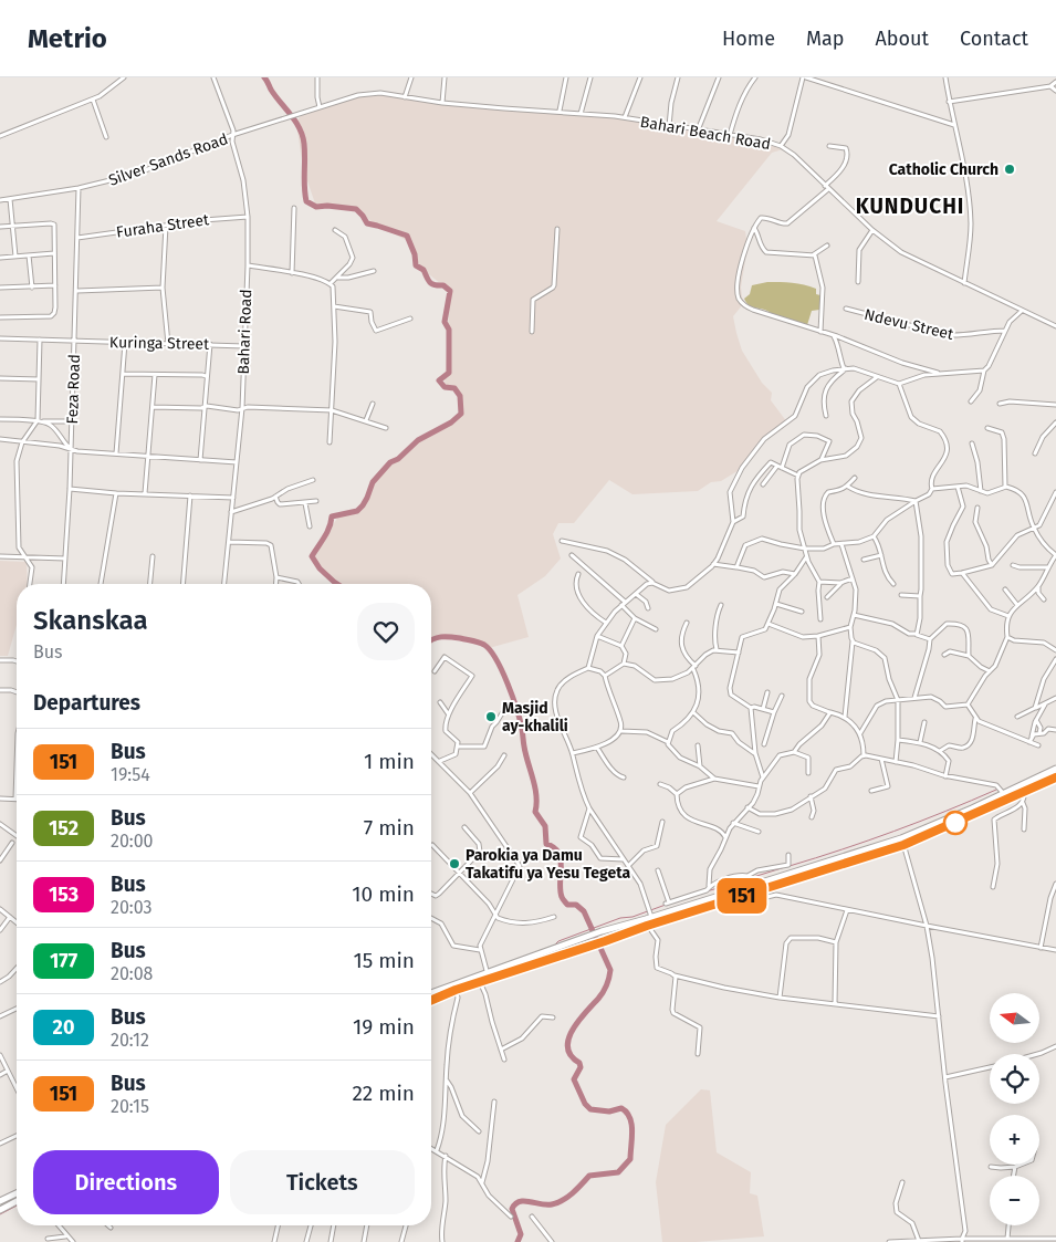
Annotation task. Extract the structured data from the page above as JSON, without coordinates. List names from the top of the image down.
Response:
{
  "streets": {
    "street": [
      "Bahari Beach Road",
      "Silver Sands Road",
      "Furaha Street",
      "Ndevu Street",
      "Bahari Road",
      "Kuringa Street",
      "Feza Road"
    ]
  },
  "crossings": [
    ["Bahari Beach Road", "Silver Sands Road"],
    ["Silver Sands Road", "Bahari Road"],
    ["Silver Sands Road", "Feza Road"],
    ["Furaha Street", "Bahari Road"],
    ["Furaha Street", "Feza Road"],
    ["Bahari Road", "Kuringa Street"],
    ["Kuringa Street", "Feza Road"]
  ],
  "districts": ["KUNDUCHI"],
  "places": ["Catholic Church", "Masjid ay-khalili", "Parokia ya Damu Takatifu ya Yesu Tegeta"],
  "lines": ["bus line 151"],
  "north": "left",
  "page": {
    "header": "Metrio",
    "nav": [
      "Home",
      "Map",
      "About",
      "Contact"
    ],
    "on_map": "151",
    "heading": [
      ["Skanskaa", "Bus"],
      "Departures"
    ],
    "list": [
      {
        "mark": "151",
        "name": "Bus",
        "note": "19:54",
        "value": "1 min"
      },
      {
        "mark": "152",
        "name": "Bus",
        "note": "20:00",
        "value": "7 min"
      },
      {
        "mark": "153",
        "name": "Bus",
        "note": "20:03",
        "value": "10 min"
      },
      {
        "mark": "177",
        "name": "Bus",
        "note": "20:08",
        "value": "15 min"
      },
      {
        "mark": "20",
        "name": "Bus",
        "note": "20:12",
        "value": "19 min"
      },
      {
        "mark": "151",
        "name": "Bus",
        "note": "20:15",
        "value": "22 min"
      }
    ],
    "map_buttons": ["+", "−"],
    "buttons": ["Directions", "Tickets"]
  }
}
